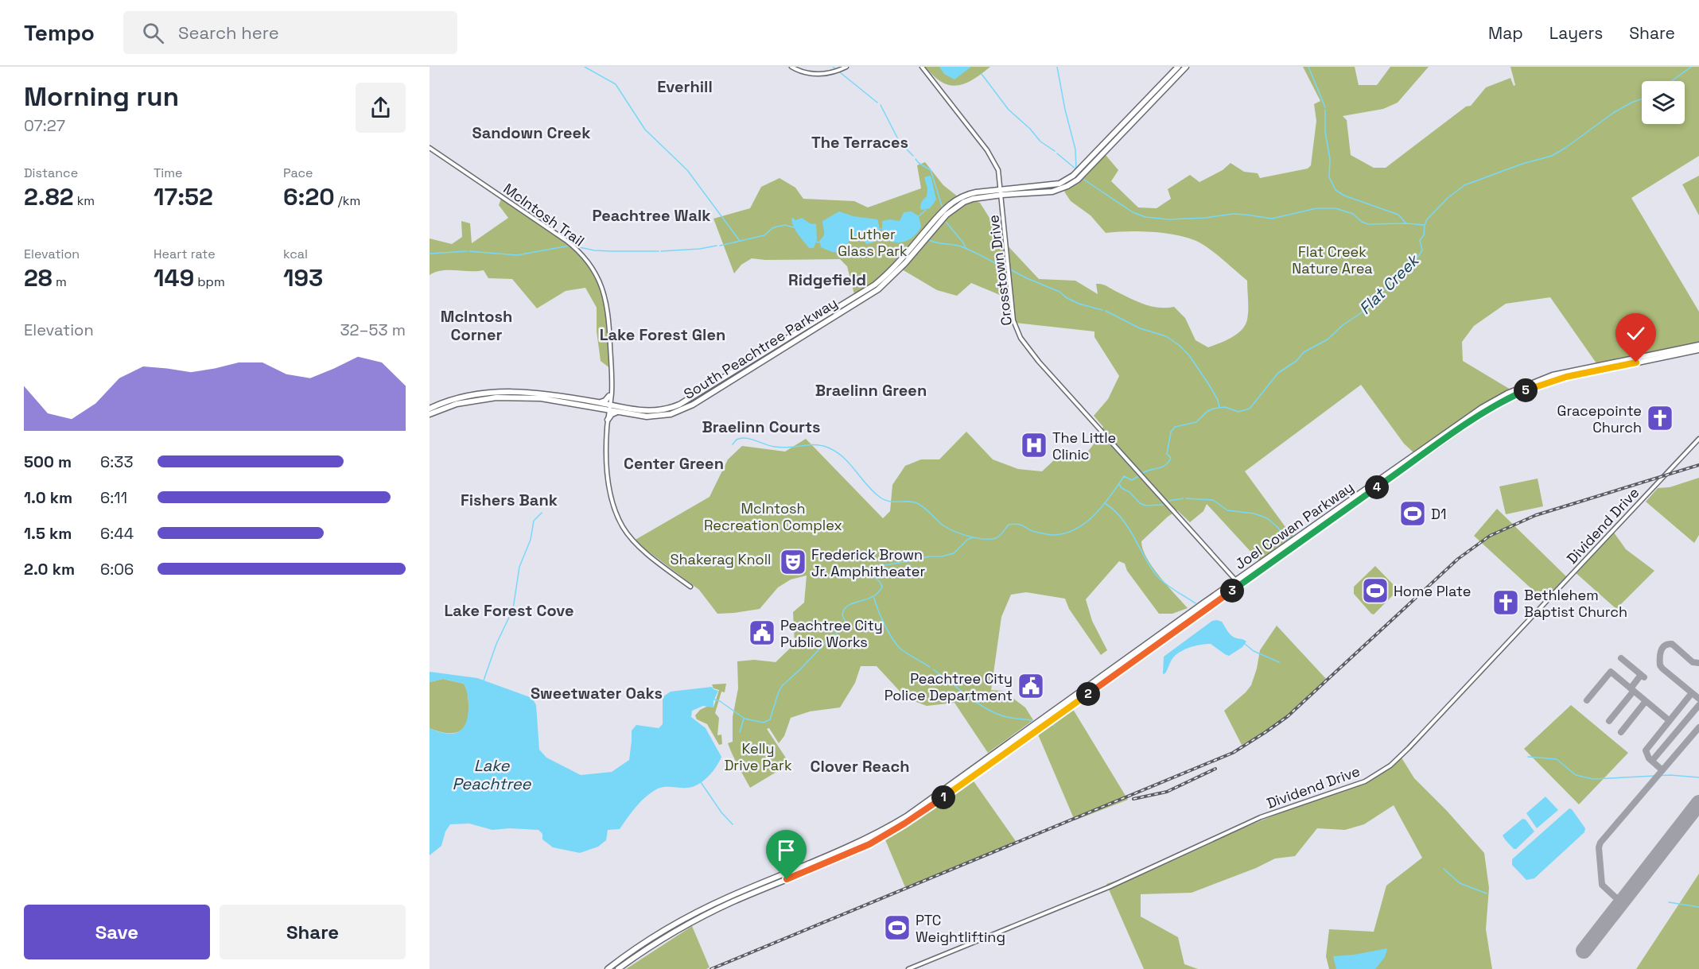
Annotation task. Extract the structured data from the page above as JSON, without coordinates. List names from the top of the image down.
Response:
{
  "streets": {
    "main road": ["South Peachtree Parkway", "Joel Cowan Parkway"],
    "street": ["McIntosh Trail", "Crosstown Drive", "Dividend Drive"]
  },
  "crossings": [
    ["McIntosh Trail", "South Peachtree Parkway"],
    ["Crosstown Drive", "South Peachtree Parkway"],
    ["Crosstown Drive", "Joel Cowan Parkway"]
  ],
  "districts": [
    "Everhill",
    "Sandown Creek",
    "The Terraces",
    "Peachtree Walk",
    "Ridgefield",
    "McIntosh Corner",
    "Lake Forest Glen",
    "Braelinn Green",
    "Braelinn Courts",
    "Center Green",
    "Fishers Bank",
    "Lake Forest Cove",
    "Sweetwater Oaks",
    "Clover Reach"
  ],
  "water": ["Flat Creek", "Lake Peachtree"],
  "parks": [
    "Luther Glass Park",
    "Flat Creek Nature Area",
    "McIntosh Recreation Complex",
    "Shakerag Knoll",
    "Kelly Drive Park"
  ],
  "places": {
    "church": ["Gracepointe Church", "Bethlehem Baptist Church"],
    "hospital": ["The Little Clinic"],
    "sports": ["D1", "Home Plate", "PTC Weightlifting"],
    "theatre": ["Frederick Brown Jr. Amphitheater"],
    "public building": ["Peachtree City Public Works", "Peachtree City Police Department"]
  },
  "page": {
    "header": "Tempo",
    "search": "Search here",
    "nav": ["Map", "Layers", "Share"],
    "heading": ["Morning run", "07:27"],
    "stats": [
      ["Distance", "2.82 km"],
      ["Time", "17:52"],
      ["Pace", "6:20 /km"],
      ["Elevation", "28 m"],
      ["Heart rate", "149 bpm"],
      ["kcal", "193"]
    ],
    "chart": ["Elevation", "32–53 m"],
    "pins": [
      "5",
      "4",
      "3",
      "2",
      "1"
    ],
    "list": [
      {
        "name": "500 m",
        "note": "6:33"
      },
      {
        "name": "1.0 km",
        "note": "6:11"
      },
      {
        "name": "1.5 km",
        "note": "6:44"
      },
      {
        "name": "2.0 km",
        "note": "6:06"
      }
    ],
    "buttons": ["Save", "Share"]
  }
}
